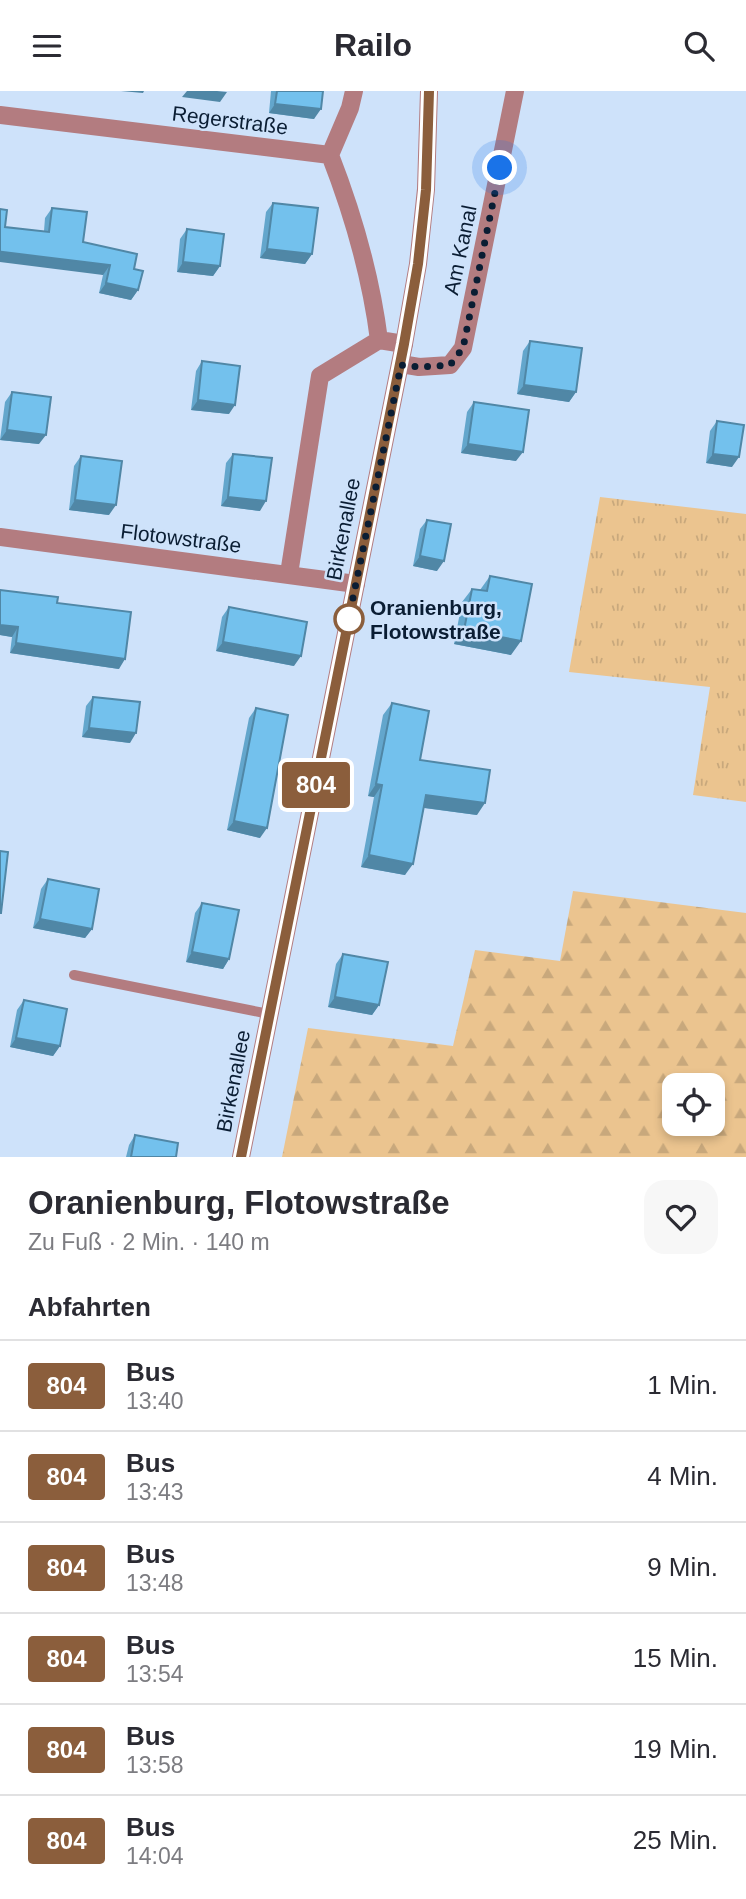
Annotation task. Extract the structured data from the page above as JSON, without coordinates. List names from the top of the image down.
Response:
{
  "streets": {
    "street": [
      "Regerstraße",
      "Am Kanal",
      "Birkenallee",
      "Flotowstraße"
    ]
  },
  "crossings": [
    ["Am Kanal", "Birkenallee"],
    ["Birkenallee", "Flotowstraße"]
  ],
  "places": ["Oranienburg, Flotowstraße"],
  "lines": ["bus line 804"],
  "page": {
    "header": "Railo",
    "on_map": "804",
    "heading": [
      ["Oranienburg, Flotowstraße", "Zu Fuß · 2 Min. · 140 m"],
      "Abfahrten"
    ],
    "list": [
      {
        "mark": "804",
        "name": "Bus",
        "note": "13:40",
        "value": "1 Min."
      },
      {
        "mark": "804",
        "name": "Bus",
        "note": "13:43",
        "value": "4 Min."
      },
      {
        "mark": "804",
        "name": "Bus",
        "note": "13:48",
        "value": "9 Min."
      },
      {
        "mark": "804",
        "name": "Bus",
        "note": "13:54",
        "value": "15 Min."
      },
      {
        "mark": "804",
        "name": "Bus",
        "note": "13:58",
        "value": "19 Min."
      },
      {
        "mark": "804",
        "name": "Bus",
        "note": "14:04",
        "value": "25 Min."
      }
    ]
  }
}
